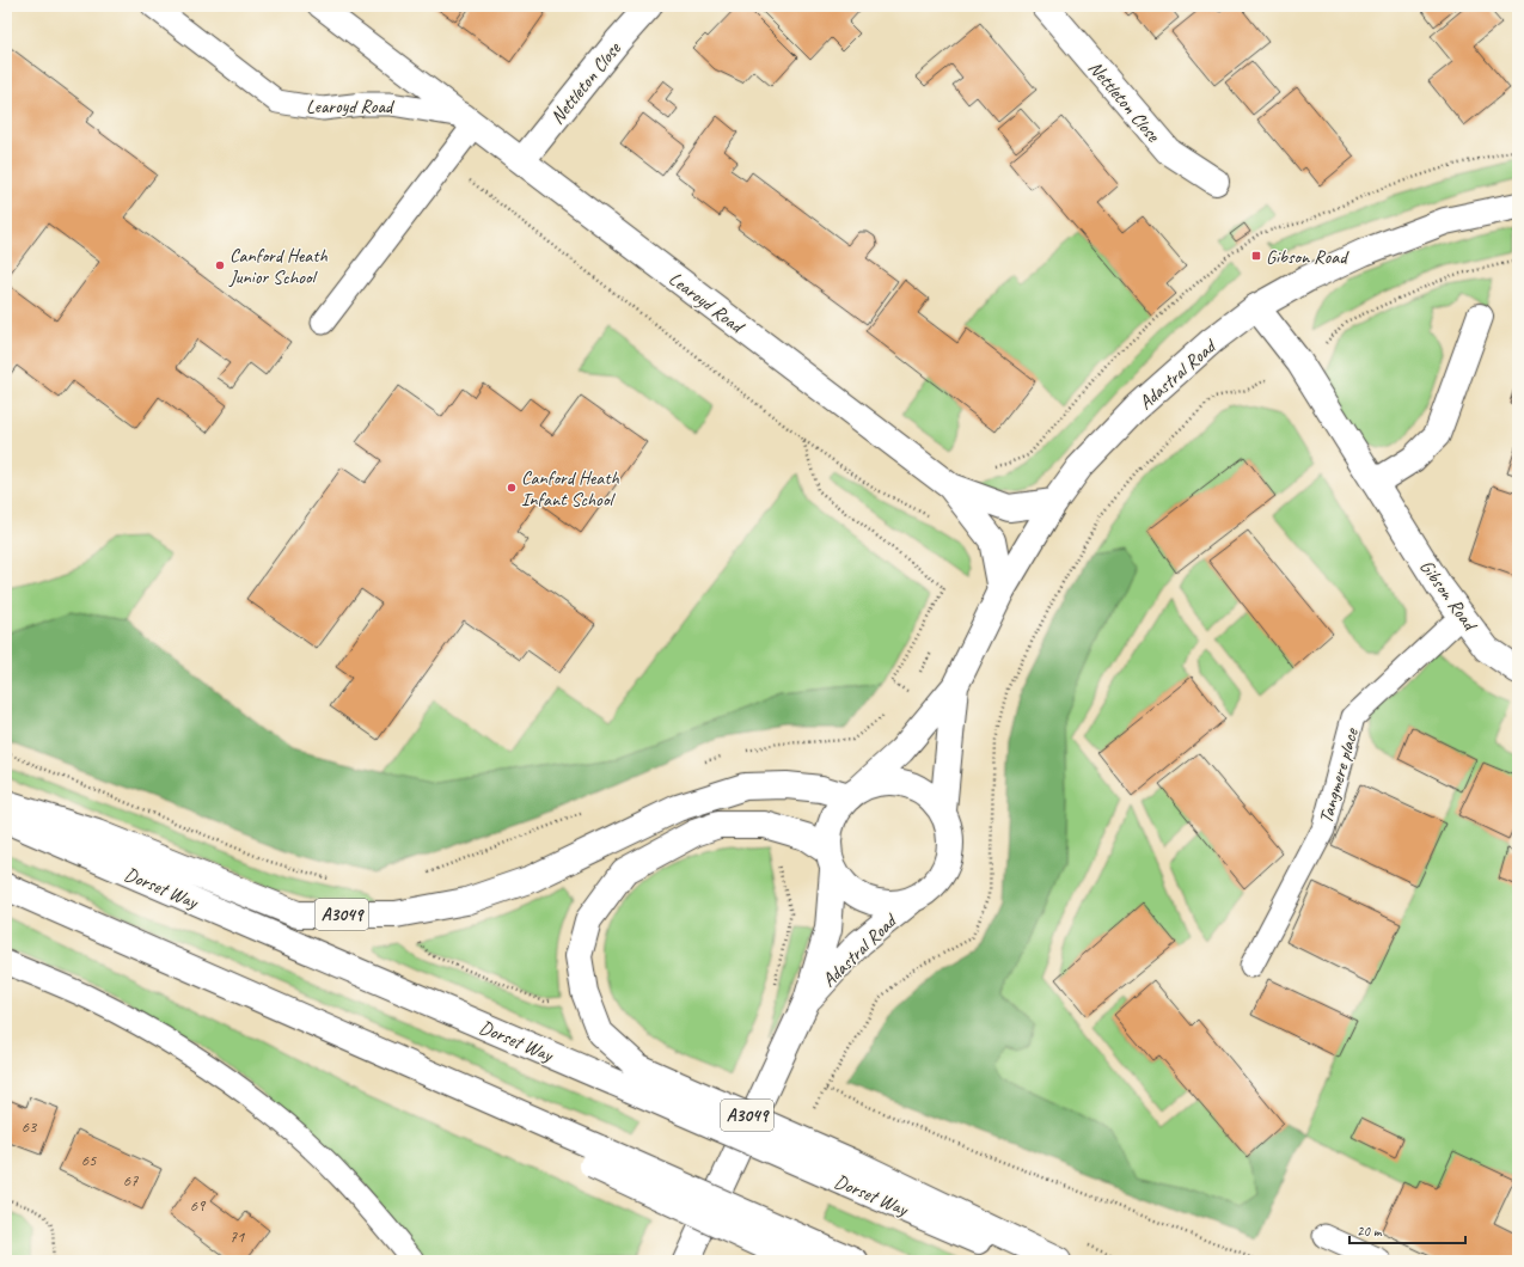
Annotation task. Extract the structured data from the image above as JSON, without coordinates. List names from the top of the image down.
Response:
{
  "streets": {
    "main road": [
      "Nettleton Close",
      "Learoyd Road",
      "Adastral Road",
      "Gibson Road",
      "Dorset Way",
      "A3049"
    ],
    "lane": ["Tangmere place"]
  },
  "crossings": [
    ["Nettleton Close", "Learoyd Road"],
    ["Learoyd Road", "Adastral Road"],
    ["Adastral Road", "Gibson Road"],
    ["Adastral Road", "A3049"],
    ["Gibson Road", "Tangmere place"],
    ["Dorset Way", "A3049"]
  ],
  "places": {
    "transit": ["Gibson Road"],
    "other": ["Canford Heath Junior School", "Canford Heath Infant School"]
  },
  "house_numbers": [
    "63",
    "65",
    "67",
    "69",
    "71"
  ],
  "scale_bar": "20 m"
}
